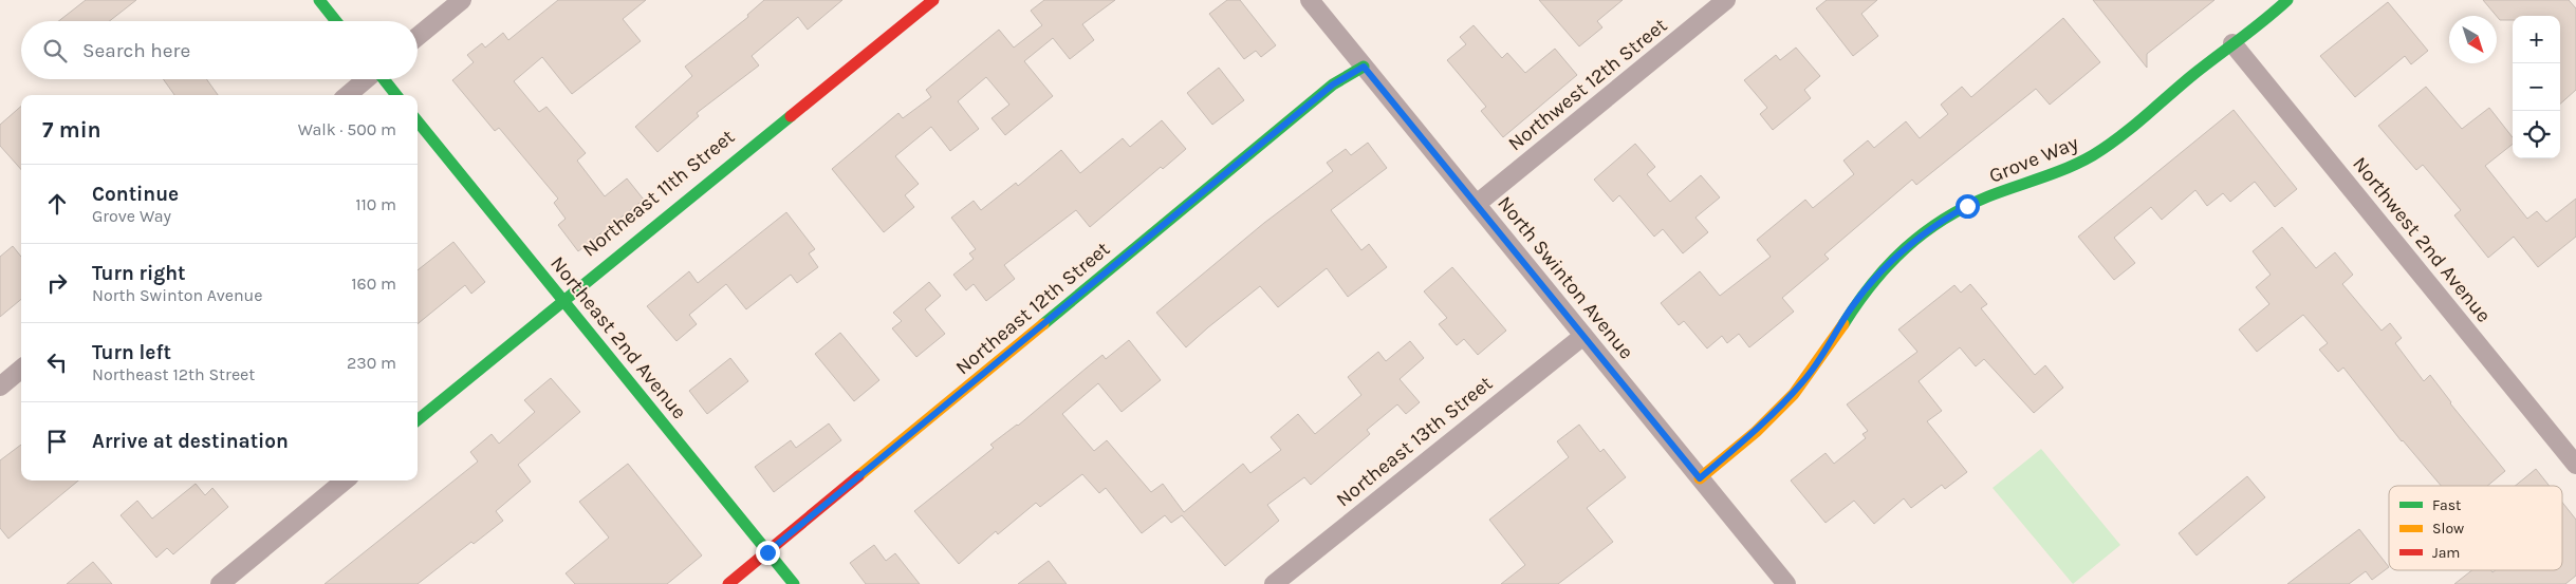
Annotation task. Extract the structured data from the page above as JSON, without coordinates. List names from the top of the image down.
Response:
{
  "streets": {
    "street": [
      "Northwest 12th Street",
      "Grove Way",
      "Northeast 11th Street",
      "Northwest 2nd Avenue",
      "North Swinton Avenue",
      "Northeast 12th Street",
      "Northeast 2nd Avenue",
      "Northeast 13th Street"
    ]
  },
  "crossings": [
    ["Northwest 12th Street", "North Swinton Avenue"],
    ["Grove Way", "Northwest 2nd Avenue"],
    ["Grove Way", "North Swinton Avenue"],
    ["Northeast 11th Street", "Northeast 2nd Avenue"],
    ["North Swinton Avenue", "Northeast 12th Street"],
    ["North Swinton Avenue", "Northeast 13th Street"],
    ["Northeast 12th Street", "Northeast 2nd Avenue"]
  ],
  "legend": ["Fast", "Slow", "Jam"],
  "north": "bottom right",
  "page": {
    "map_buttons": ["+", "−"],
    "search": "Search here",
    "heading": ["7 min", "Walk · 500 m"],
    "list": [
      ["Continue", "Grove Way", "110 m"],
      ["Turn right", "North Swinton Avenue", "160 m"],
      ["Turn left", "Northeast 12th Street", "230 m"],
      "Arrive at destination"
    ]
  }
}
